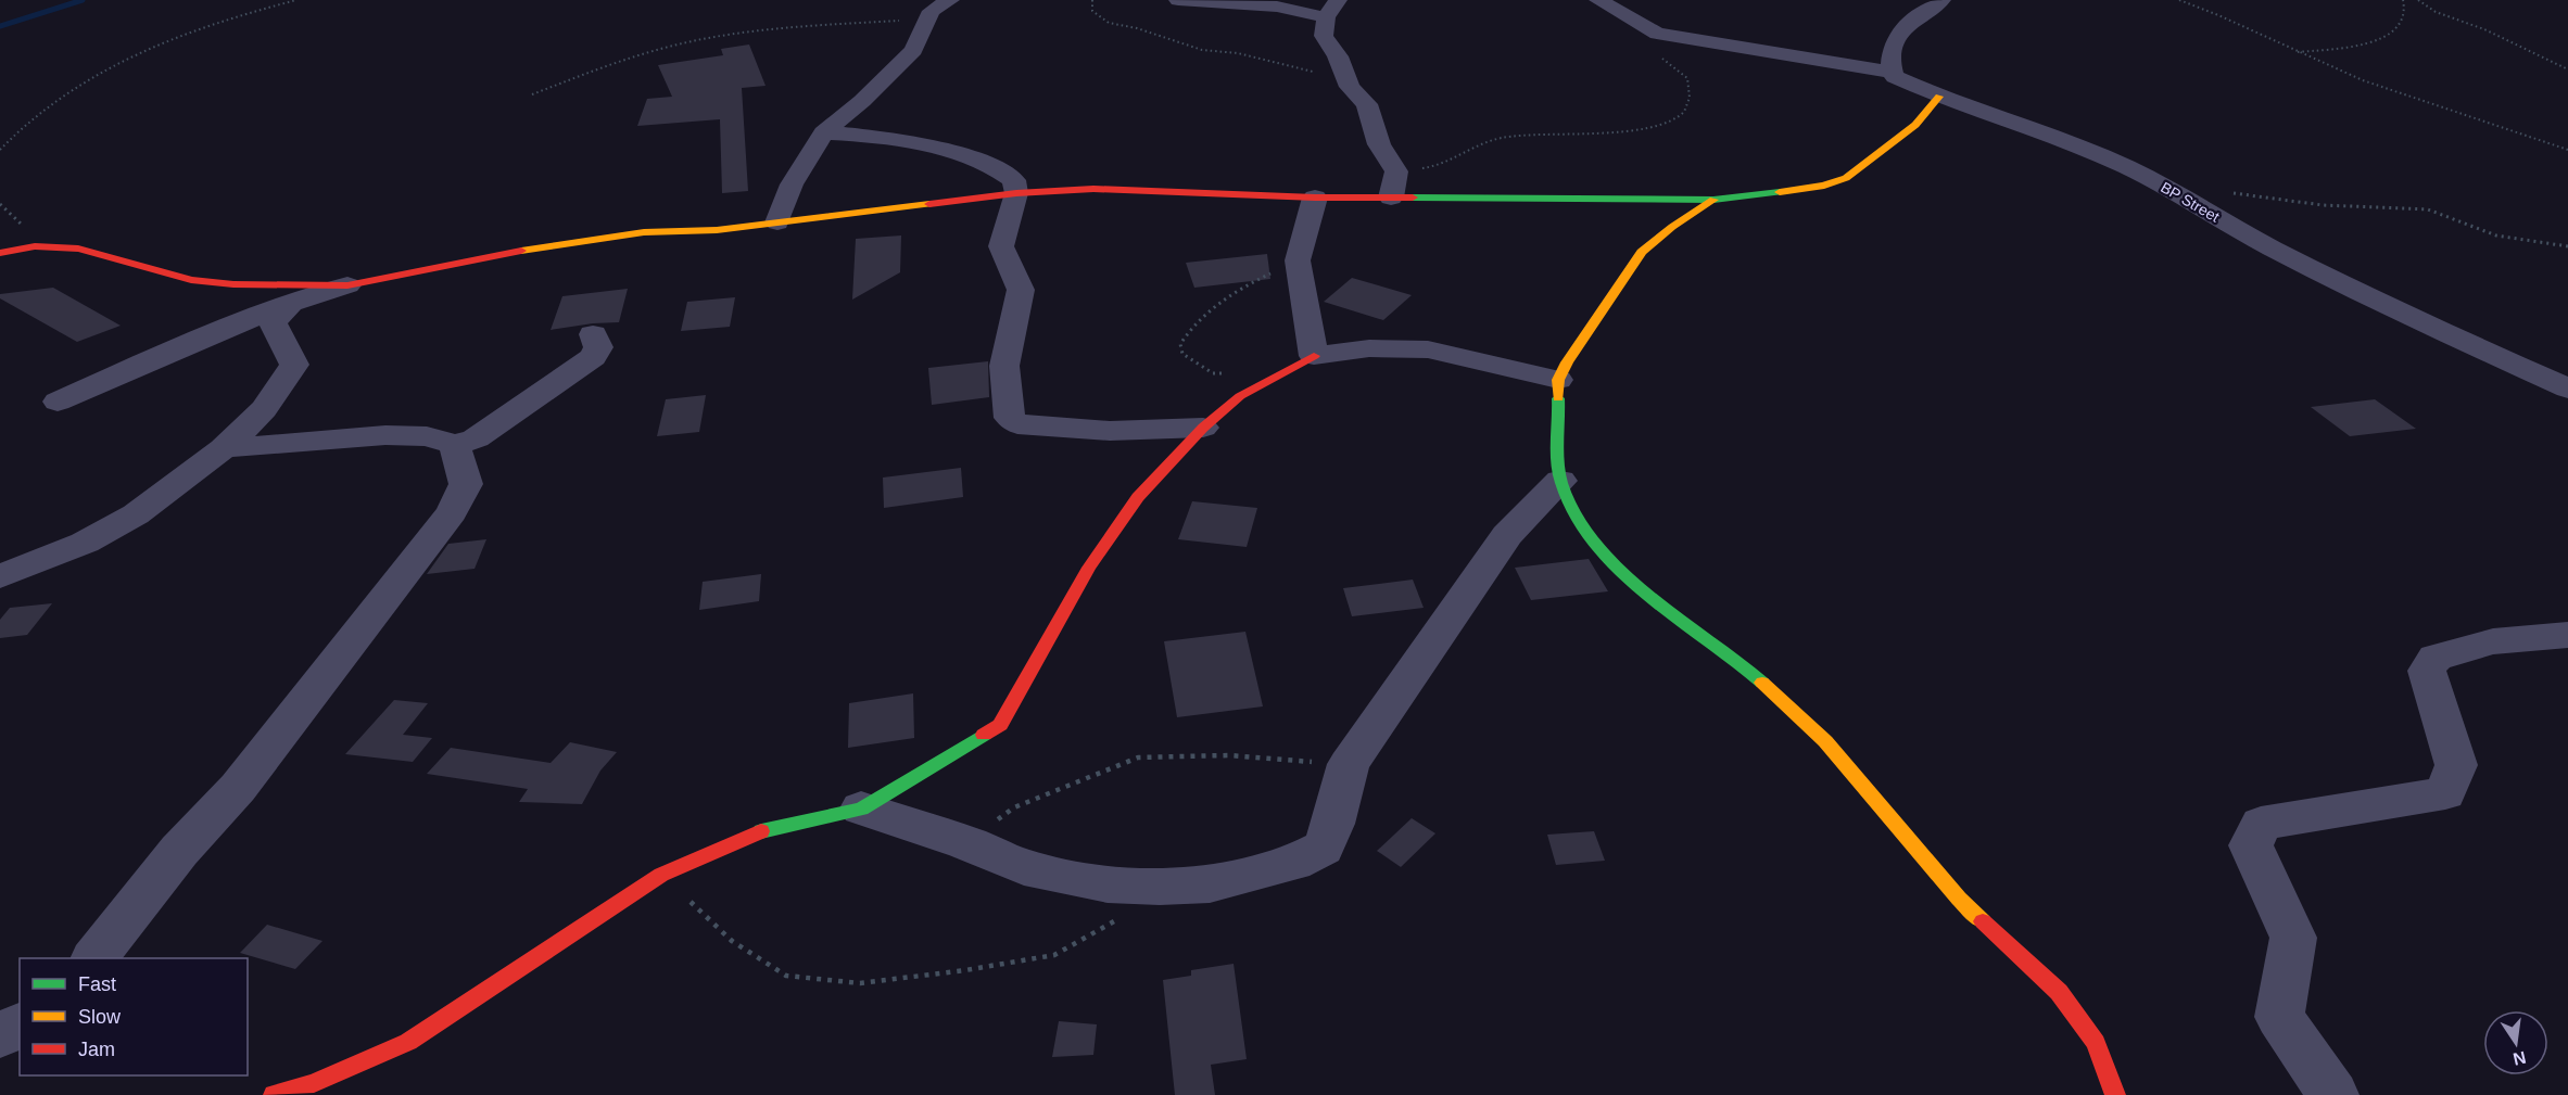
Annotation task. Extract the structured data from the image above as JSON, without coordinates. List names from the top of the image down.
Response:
{
  "streets": {
    "street": ["BP Street"]
  },
  "legend": ["Fast", "Slow", "Jam"],
  "north": "bottom"
}
